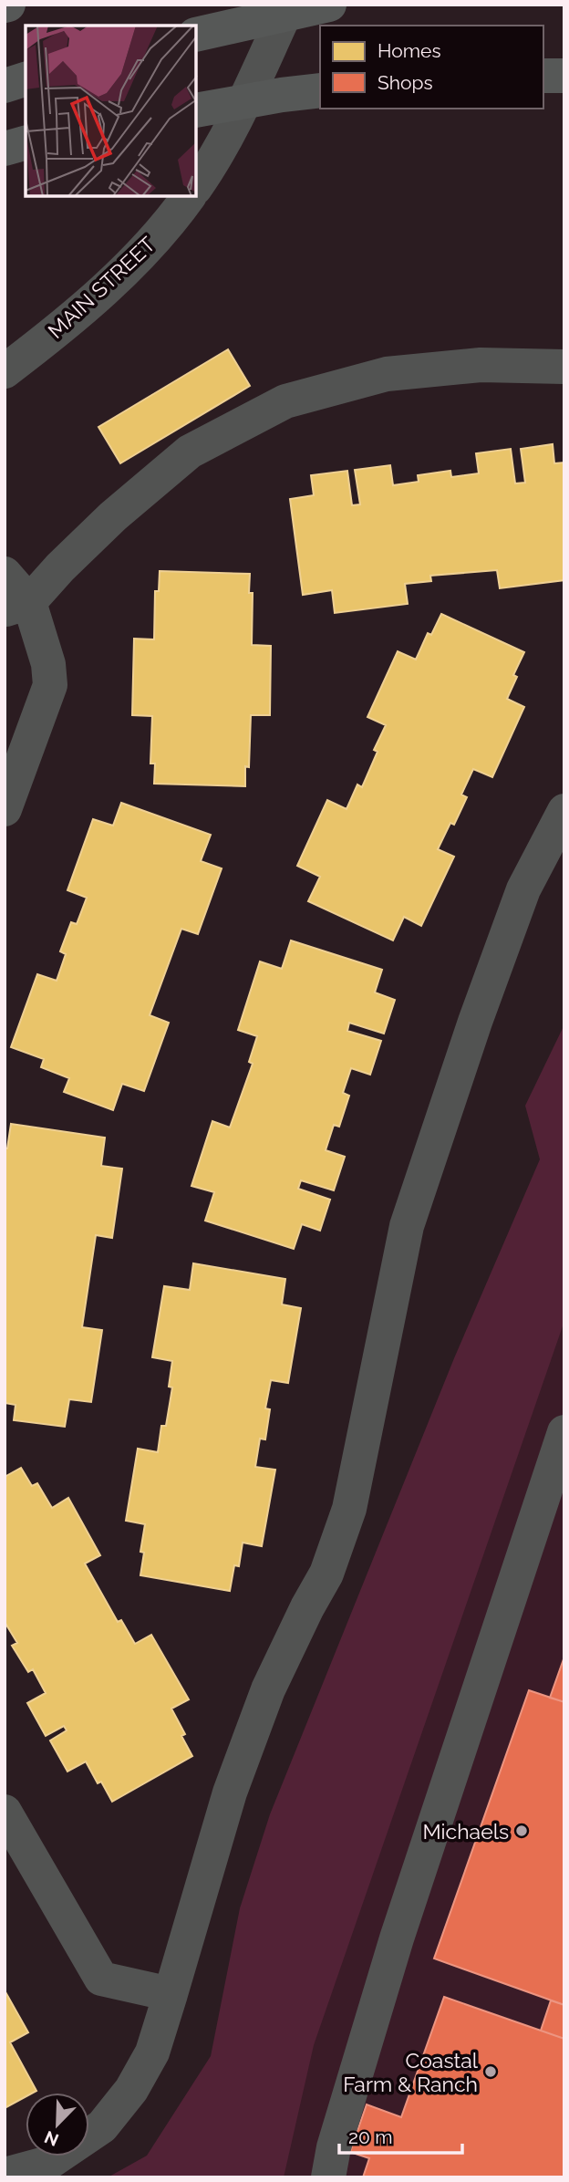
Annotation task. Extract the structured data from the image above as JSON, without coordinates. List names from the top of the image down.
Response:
{
  "streets": {
    "street": ["MAIN STREET"]
  },
  "places": ["Michaels", "Coastal Farm & Ranch"],
  "legend": ["Homes", "Shops"],
  "scale_bar": "20 m",
  "north": "bottom left"
}
